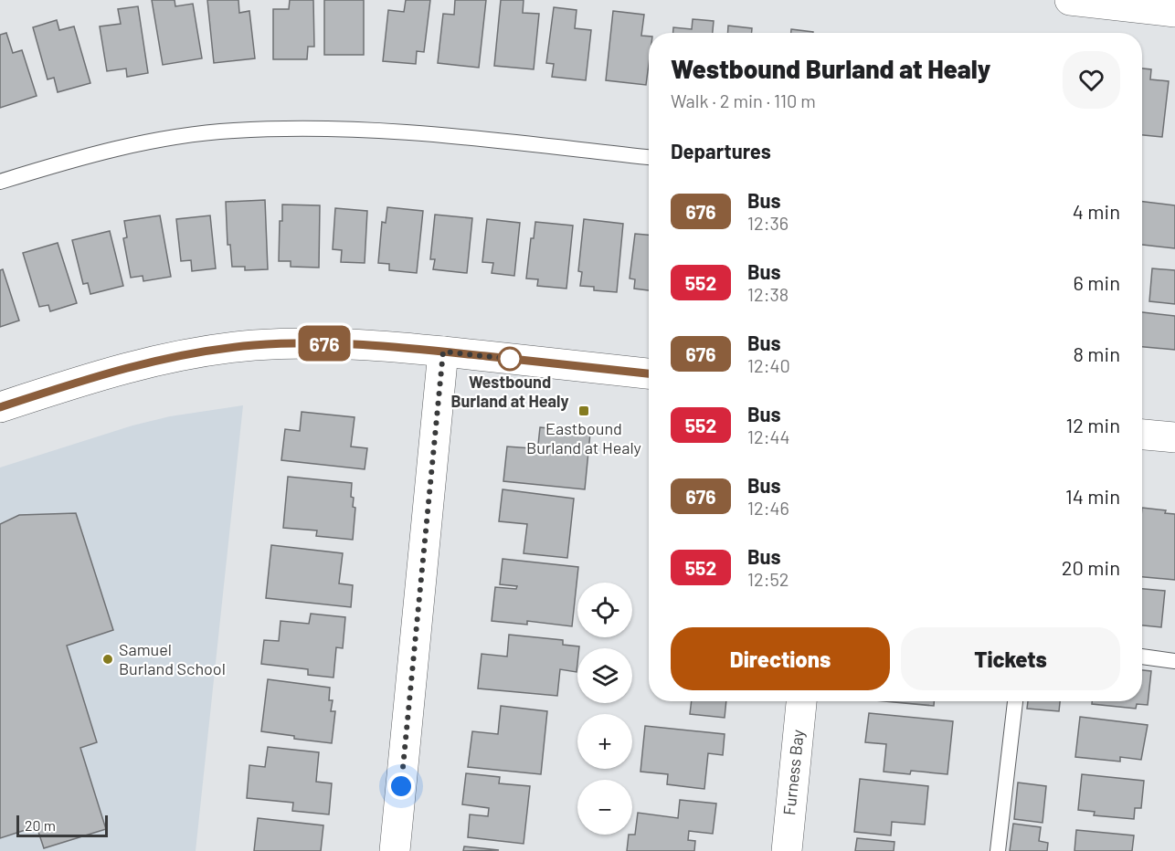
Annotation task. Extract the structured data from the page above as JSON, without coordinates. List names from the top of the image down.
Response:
{
  "streets": {
    "street": ["Furness Bay"]
  },
  "places": {
    "other": ["Westbound Burland at Healy", "Samuel Burland School"],
    "transit": ["Eastbound Burland at Healy"]
  },
  "lines": ["bus line 676"],
  "scale_bar": "20 m",
  "page": {
    "on_map": "676",
    "heading": [
      ["Westbound Burland at Healy", "Walk · 2 min · 110 m"],
      "Departures"
    ],
    "list": [
      {
        "mark": "676",
        "name": "Bus",
        "note": "12:36",
        "value": "4 min"
      },
      {
        "mark": "552",
        "name": "Bus",
        "note": "12:38",
        "value": "6 min"
      },
      {
        "mark": "676",
        "name": "Bus",
        "note": "12:40",
        "value": "8 min"
      },
      {
        "mark": "552",
        "name": "Bus",
        "note": "12:44",
        "value": "12 min"
      },
      {
        "mark": "676",
        "name": "Bus",
        "note": "12:46",
        "value": "14 min"
      },
      {
        "mark": "552",
        "name": "Bus",
        "note": "12:52",
        "value": "20 min"
      }
    ],
    "map_buttons": ["+", "−"],
    "buttons": ["Directions", "Tickets"],
    "scale": "20 m"
  }
}
